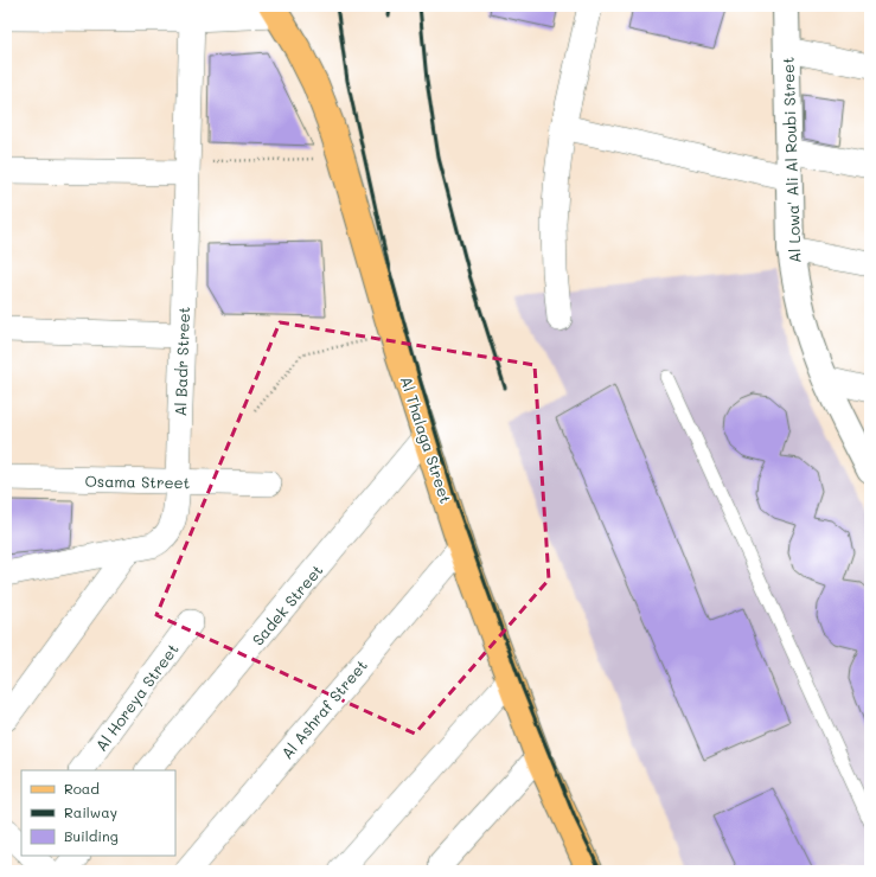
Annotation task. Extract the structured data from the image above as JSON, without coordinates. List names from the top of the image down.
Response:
{
  "streets": {
    "main road": ["Al Thalaga Street"],
    "street": [
      "Al Lowa' Ali Al Roubi Street",
      "Al Badr Street",
      "Osama Street",
      "Sadek Street",
      "Al Horeya Street",
      "Al Ashraf Street"
    ]
  },
  "crossings": [
    ["Al Badr Street", "Osama Street"],
    ["Al Thalaga Street", "Sadek Street"],
    ["Al Thalaga Street", "Al Ashraf Street"]
  ],
  "legend": ["Road", "Railway", "Building"]
}
